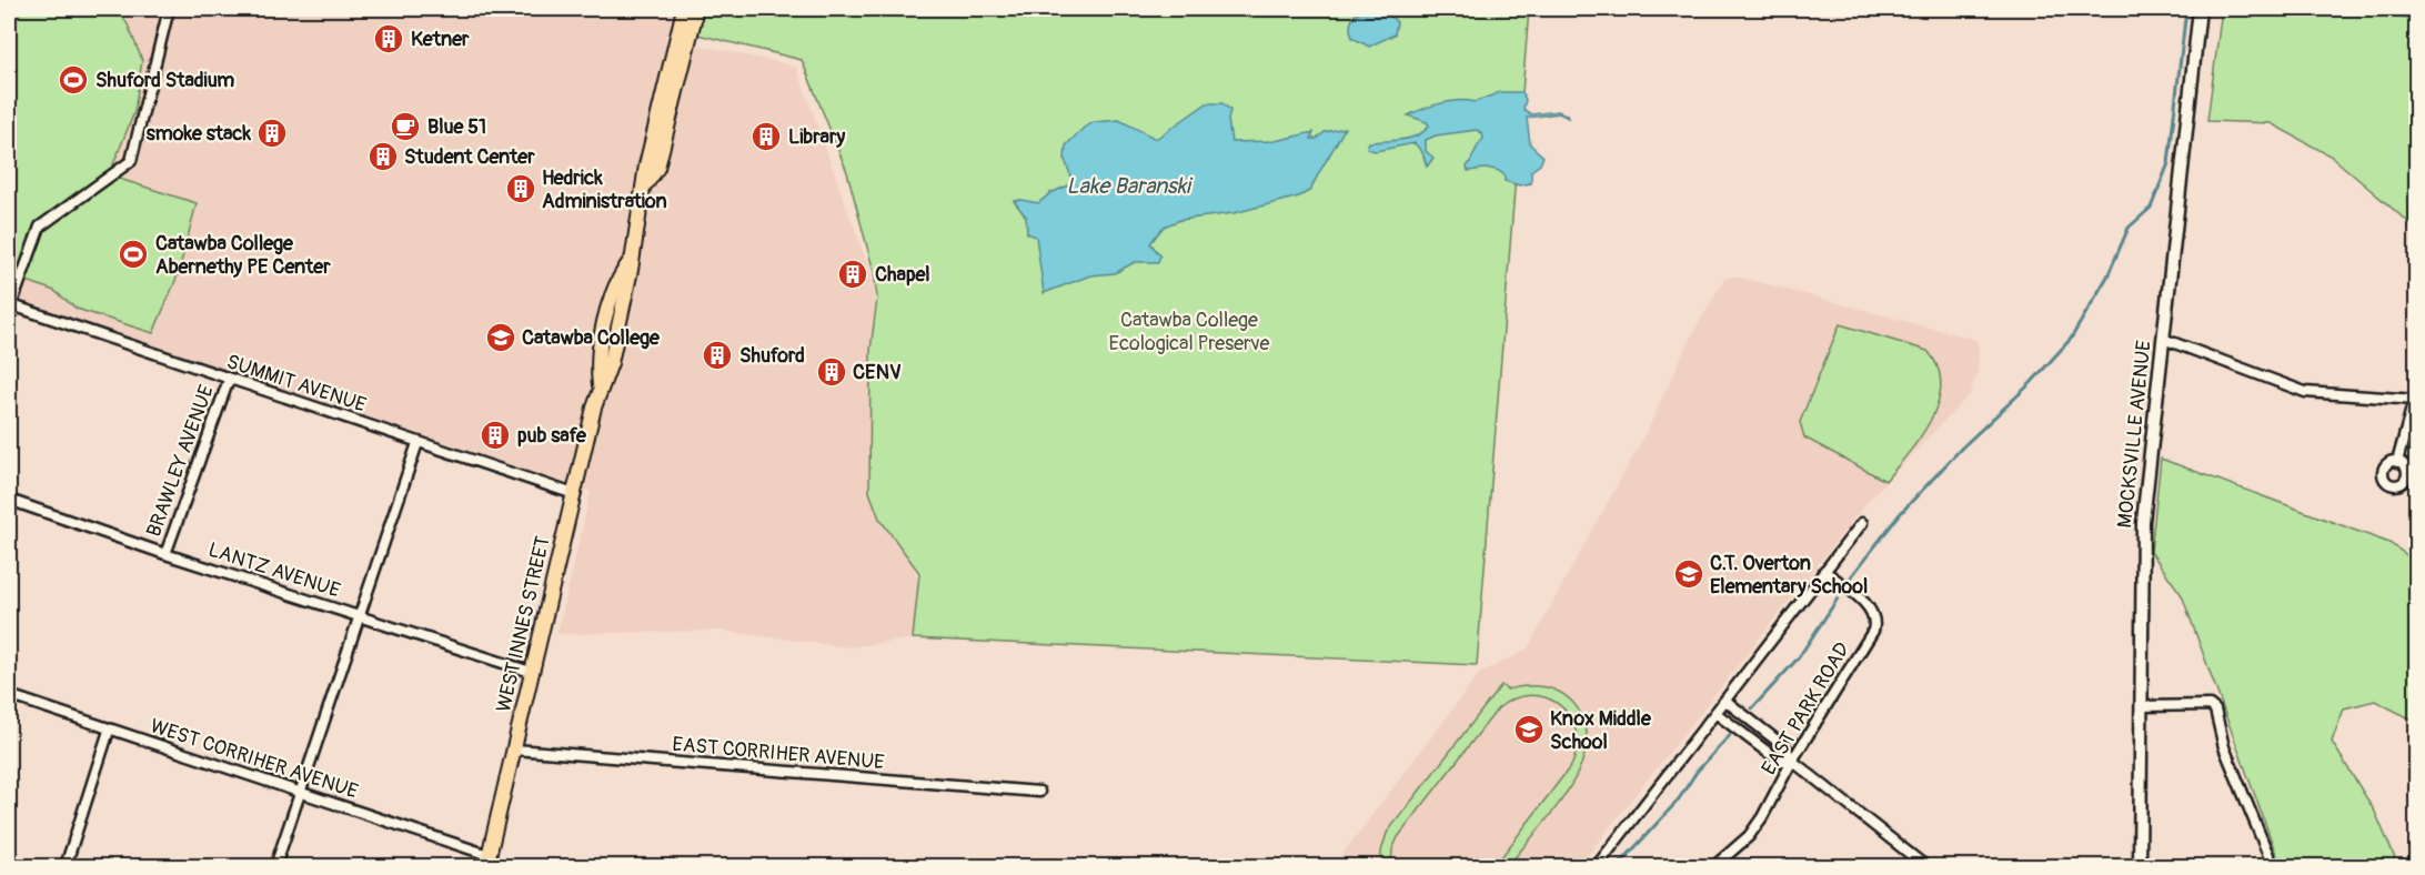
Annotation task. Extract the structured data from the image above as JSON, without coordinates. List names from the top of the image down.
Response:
{
  "streets": {
    "main road": ["WEST INNES STREET"],
    "street": [
      "SUMMIT AVENUE",
      "MOCKSVILLE AVENUE",
      "BRAWLEY AVENUE",
      "LANTZ AVENUE",
      "EAST PARK ROAD",
      "EAST CORRIHER AVENUE",
      "WEST CORRIHER AVENUE"
    ]
  },
  "crossings": [
    ["SUMMIT AVENUE", "BRAWLEY AVENUE"],
    ["SUMMIT AVENUE", "WEST INNES STREET"],
    ["BRAWLEY AVENUE", "LANTZ AVENUE"],
    ["LANTZ AVENUE", "WEST INNES STREET"],
    ["WEST INNES STREET", "EAST CORRIHER AVENUE"],
    ["WEST INNES STREET", "WEST CORRIHER AVENUE"]
  ],
  "water": ["Lake Baranski"],
  "parks": ["Catawba College Ecological Preserve"],
  "places": {
    "building": [
      "Ketner",
      "smoke stack",
      "Library",
      "Student Center",
      "Hedrick Administration",
      "Chapel",
      "Shuford",
      "CENV",
      "pub safe"
    ],
    "sports": ["Shuford Stadium", "Catawba College Abernethy PE Center"],
    "cafe": ["Blue 51"],
    "school or university": ["Catawba College", "C.T. Overton Elementary School", "Knox Middle School"]
  }
}
